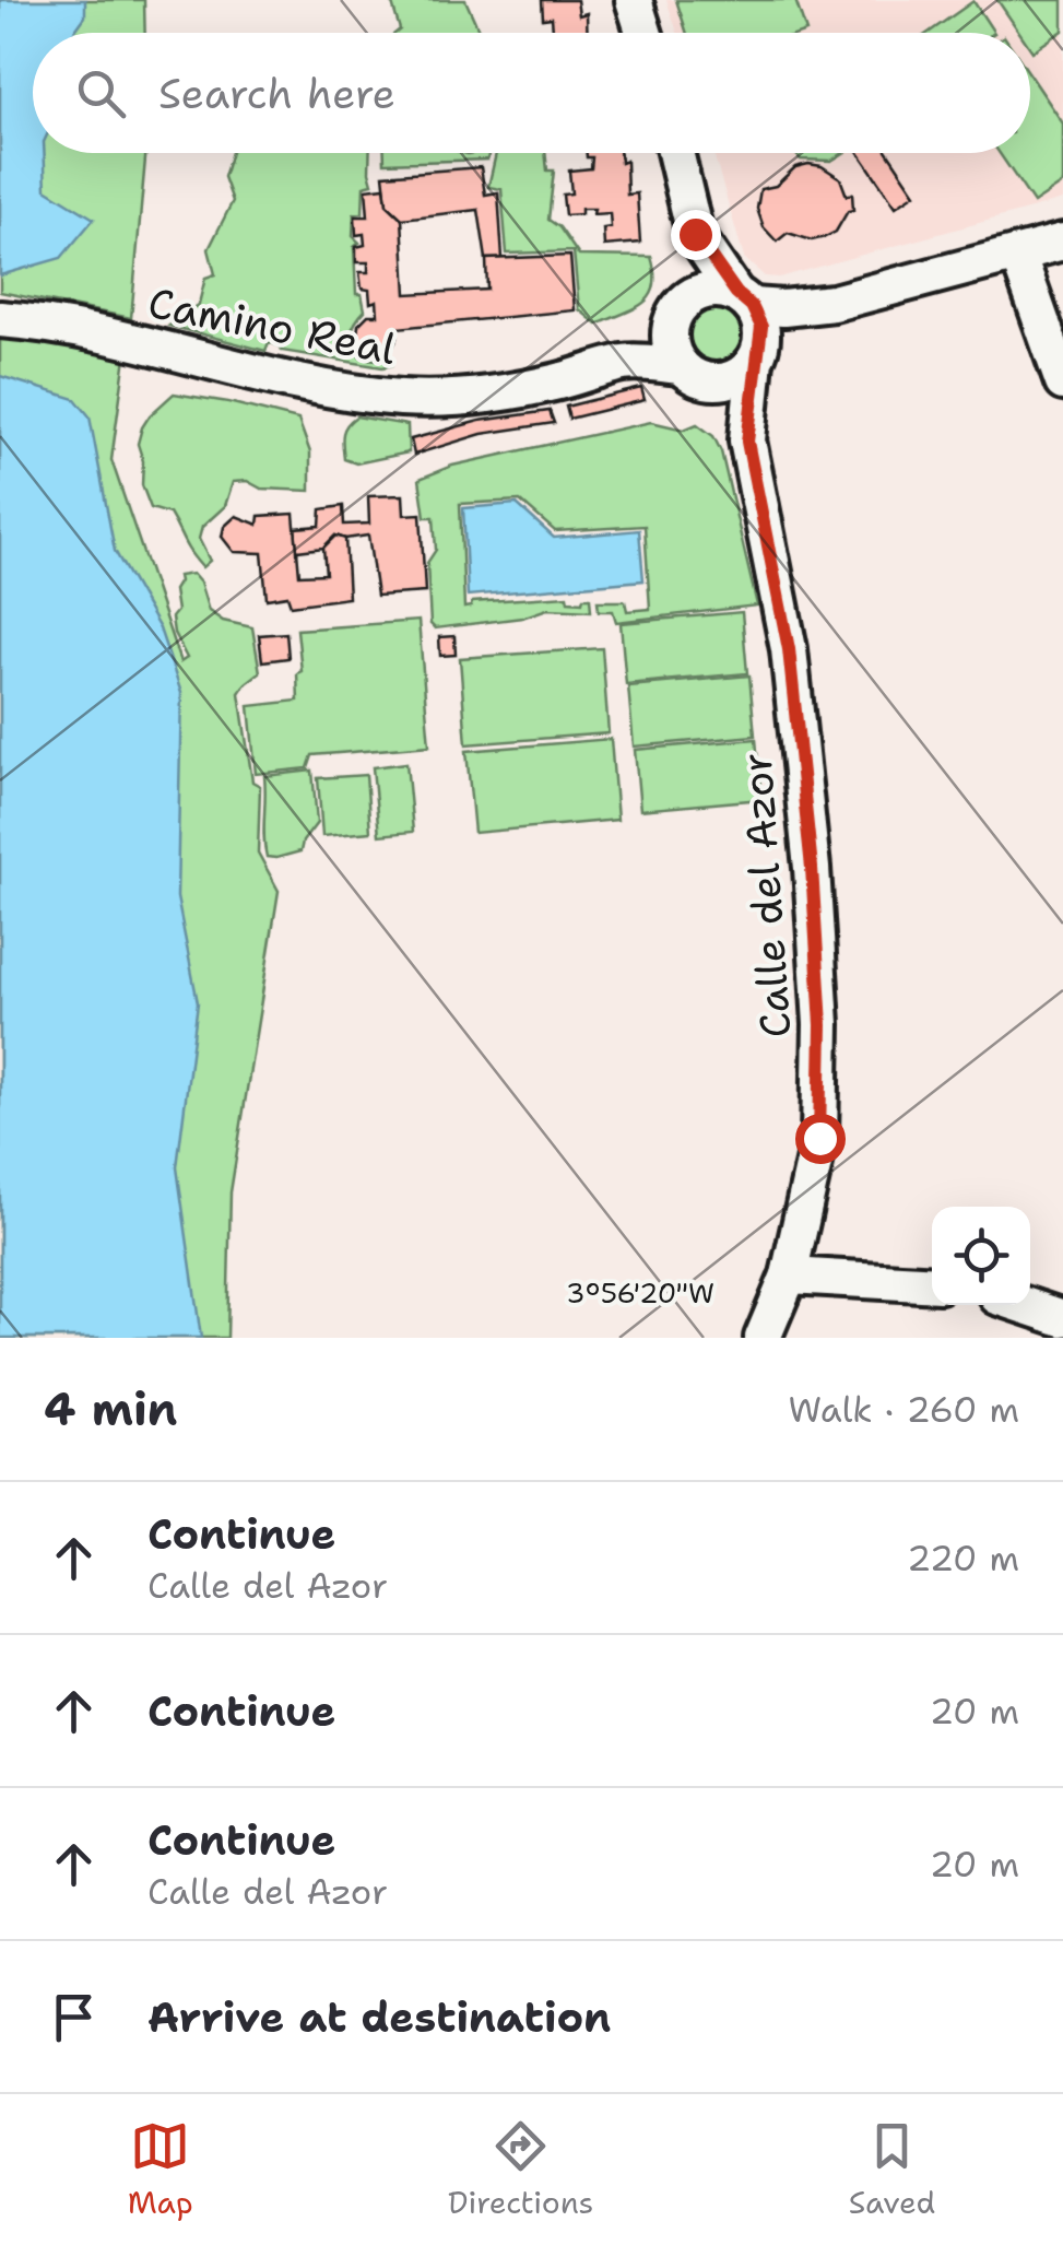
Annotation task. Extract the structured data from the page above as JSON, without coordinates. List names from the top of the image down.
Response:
{
  "streets": {
    "street": ["Camino Real", "Calle del Azor"]
  },
  "crossings": [
    ["Camino Real", "Calle del Azor"]
  ],
  "page": {
    "search": "Search here",
    "heading": ["4 min", "Walk · 260 m"],
    "list": [
      ["Continue", "Calle del Azor", "220 m"],
      ["Continue", "20 m"],
      ["Continue", "Calle del Azor", "20 m"],
      "Arrive at destination"
    ],
    "nav": ["Map", "Directions", "Saved"]
  },
  "coordinates": ["3°56'20\"W"]
}
